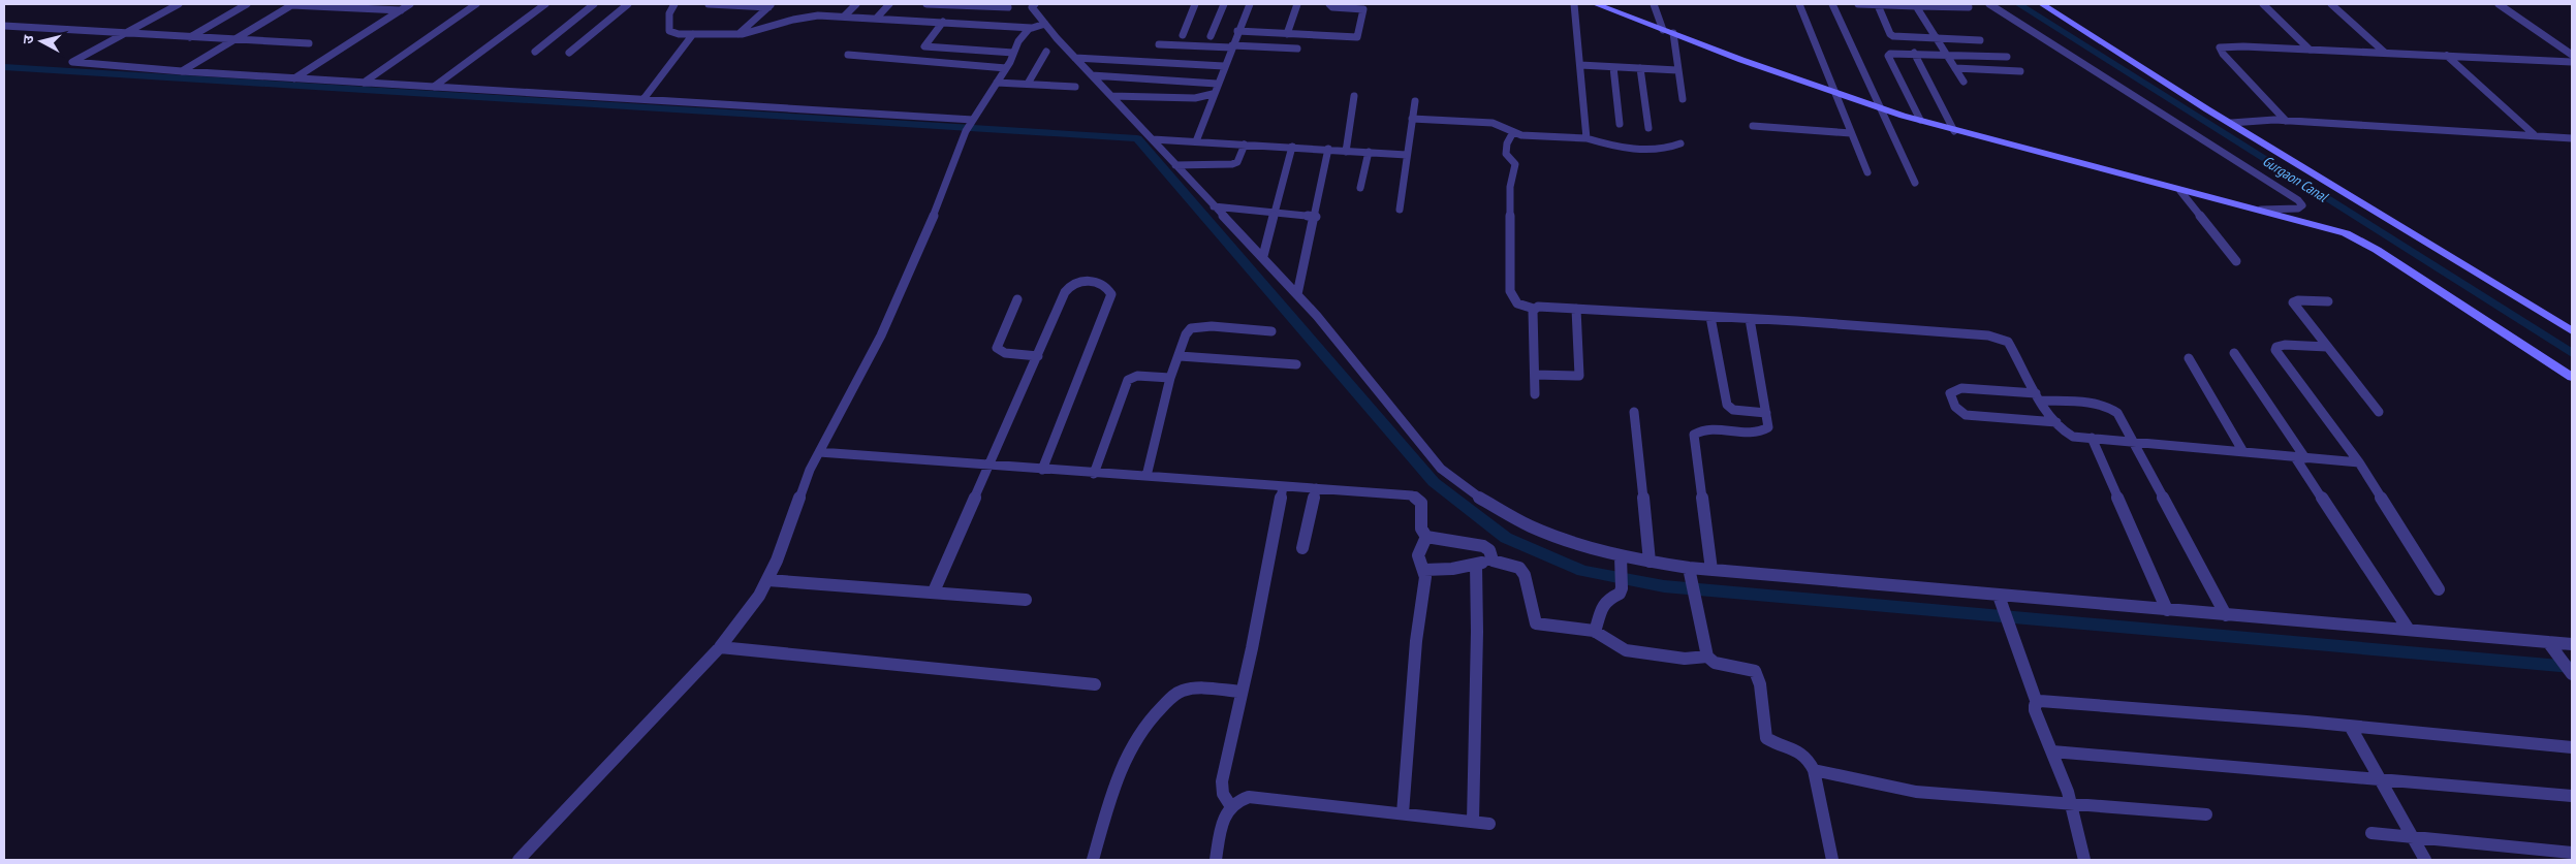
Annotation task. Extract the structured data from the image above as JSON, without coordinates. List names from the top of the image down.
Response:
{
  "water": ["Gurgaon Canal"],
  "north": "left"
}
